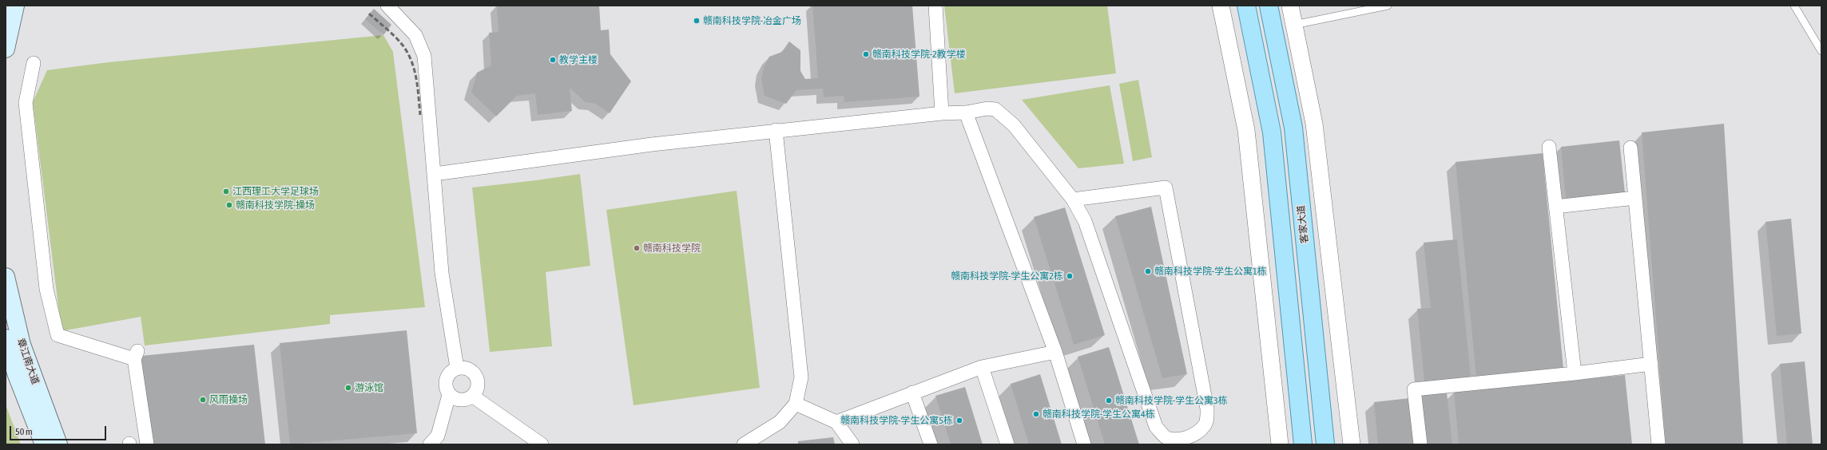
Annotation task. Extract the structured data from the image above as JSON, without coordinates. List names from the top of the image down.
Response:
{
  "streets": {
    "main road": ["客家大道", "章江南大道"]
  },
  "places": [
    "赣南科技学院-冶金广场",
    "赣南科技学院-2教学楼",
    "教学主楼",
    "江西理工大学足球场",
    "赣南科技学院-操场",
    "赣南科技学院",
    "赣南科技学院-学生公寓1栋",
    "赣南科技学院-学生公寓2栋",
    "游泳馆",
    "风雨操场",
    "赣南科技学院-学生公寓3栋",
    "赣南科技学院-学生公寓4栋",
    "赣南科技学院-学生公寓5栋"
  ],
  "scale_bar": "50 m"
}
